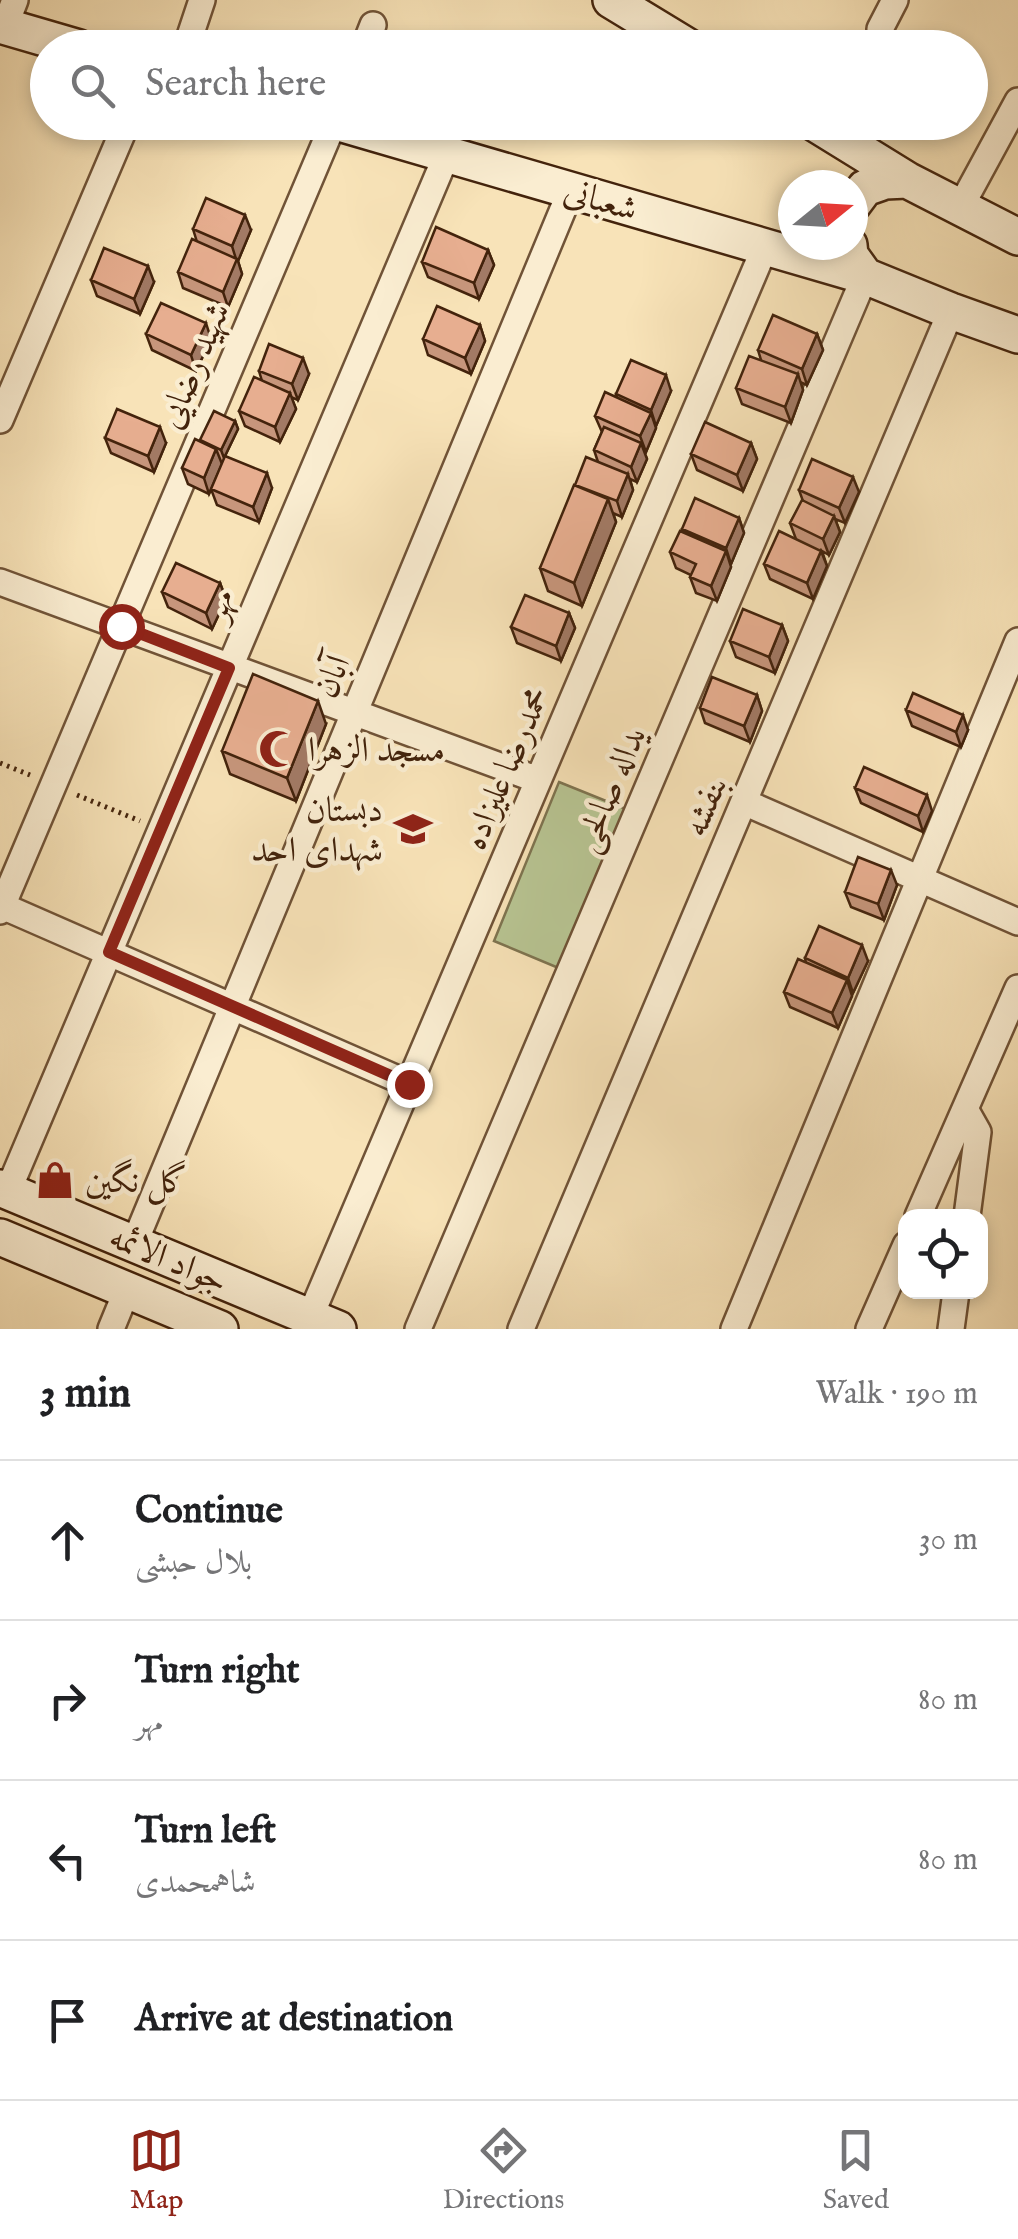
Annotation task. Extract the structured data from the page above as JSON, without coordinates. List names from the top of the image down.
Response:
{
  "streets": {
    "street": [
      "شعبانی",
      "شهید رضایی",
      "مهر",
      "آبان",
      "محمدرضا علیزاده",
      "یداله صالحی",
      "بنفشه",
      "جواد الائمه"
    ]
  },
  "crossings": [
    ["شعبانی", "مهر"],
    ["شعبانی", "آبان"],
    ["شعبانی", "محمدرضا علیزاده"],
    ["شعبانی", "یداله صالحی"],
    ["شعبانی", "بنفشه"],
    ["مهر", "جواد الائمه"],
    ["آبان", "جواد الائمه"],
    ["محمدرضا علیزاده", "جواد الائمه"]
  ],
  "places": {
    "mosque": ["مسجد الزهرا"],
    "school or university": ["دبستان شهدای احد"],
    "shop": ["گل نگین"]
  },
  "north": "right",
  "page": {
    "search": "Search here",
    "heading": ["3 min", "Walk · 190 m"],
    "list": [
      ["Continue", "بلال حبشی", "30 m"],
      ["Turn right", "مهر", "80 m"],
      ["Turn left", "شاهمحمدی", "80 m"],
      "Arrive at destination"
    ],
    "nav": ["Map", "Directions", "Saved"]
  }
}
